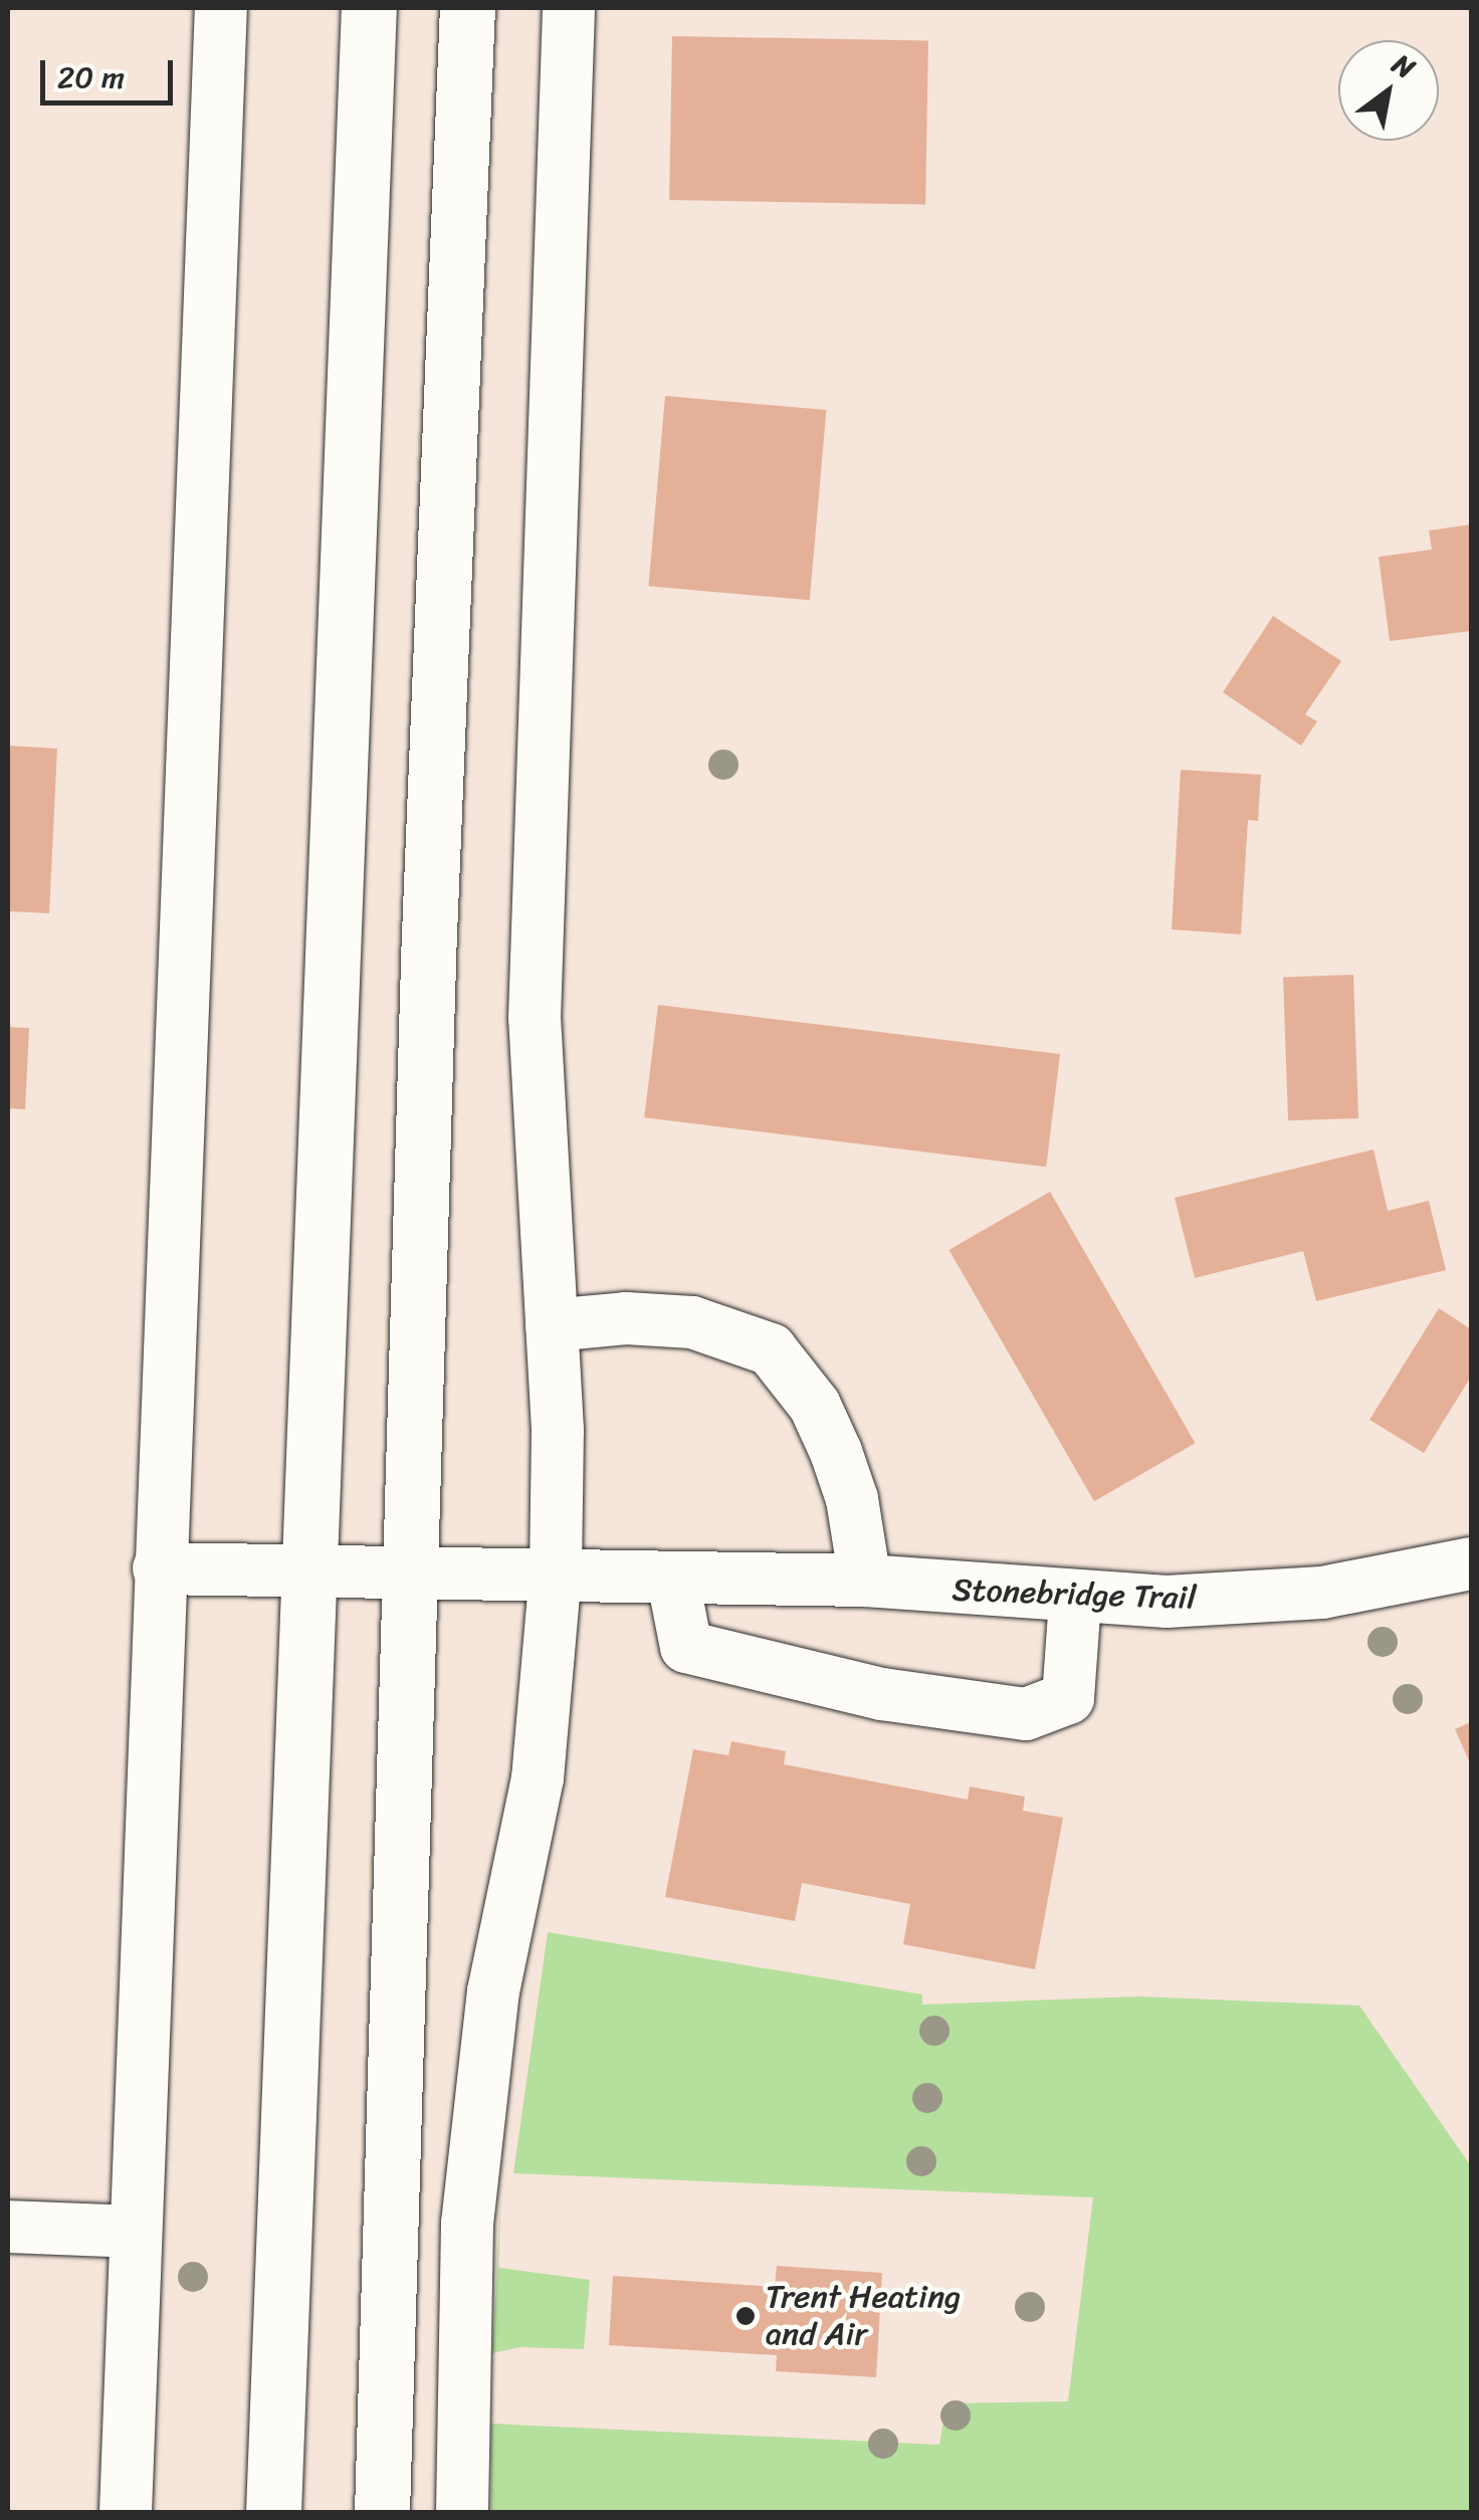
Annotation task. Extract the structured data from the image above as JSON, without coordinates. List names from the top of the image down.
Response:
{
  "streets": {
    "street": ["Stonebridge Trail"]
  },
  "places": ["Trent Heating and Air"],
  "scale_bar": "20 m",
  "north": "top right"
}
